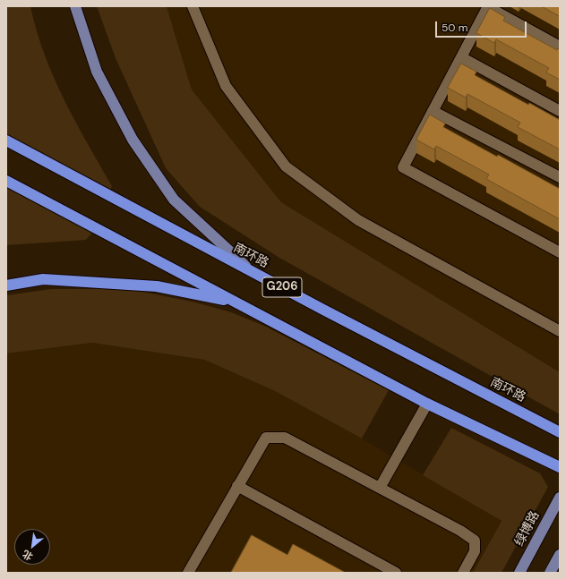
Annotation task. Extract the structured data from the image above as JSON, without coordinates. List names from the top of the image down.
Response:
{
  "streets": {
    "highway": ["南环路", "G206"],
    "main road": ["绿博路"]
  },
  "scale_bar": "50 m",
  "north": "bottom left"
}
